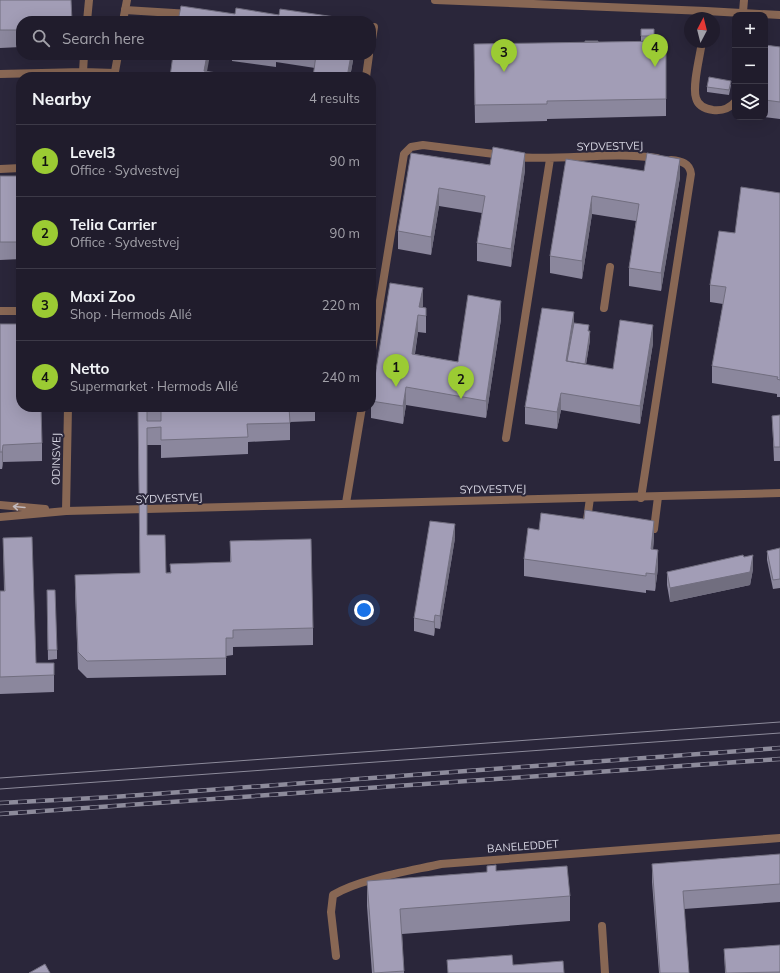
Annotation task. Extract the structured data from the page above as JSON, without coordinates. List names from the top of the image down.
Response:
{
  "streets": {
    "street": ["SYDVESTVEJ", "ODINSVEJ", "BANELEDDET"]
  },
  "crossings": [
    ["SYDVESTVEJ", "ODINSVEJ"]
  ],
  "north": "top",
  "page": {
    "map_buttons": ["+", "−"],
    "search": "Search here",
    "pins": [
      "4",
      "3",
      "1",
      "2"
    ],
    "heading": ["Nearby", "4 results"],
    "list": [
      {
        "mark": "1",
        "name": "Level3",
        "note": "Office · Sydvestvej",
        "value": "90 m"
      },
      {
        "mark": "2",
        "name": "Telia Carrier",
        "note": "Office · Sydvestvej",
        "value": "90 m"
      },
      {
        "mark": "3",
        "name": "Maxi Zoo",
        "note": "Shop · Hermods Allé",
        "value": "220 m"
      },
      {
        "mark": "4",
        "name": "Netto",
        "note": "Supermarket · Hermods Allé",
        "value": "240 m"
      }
    ]
  }
}
